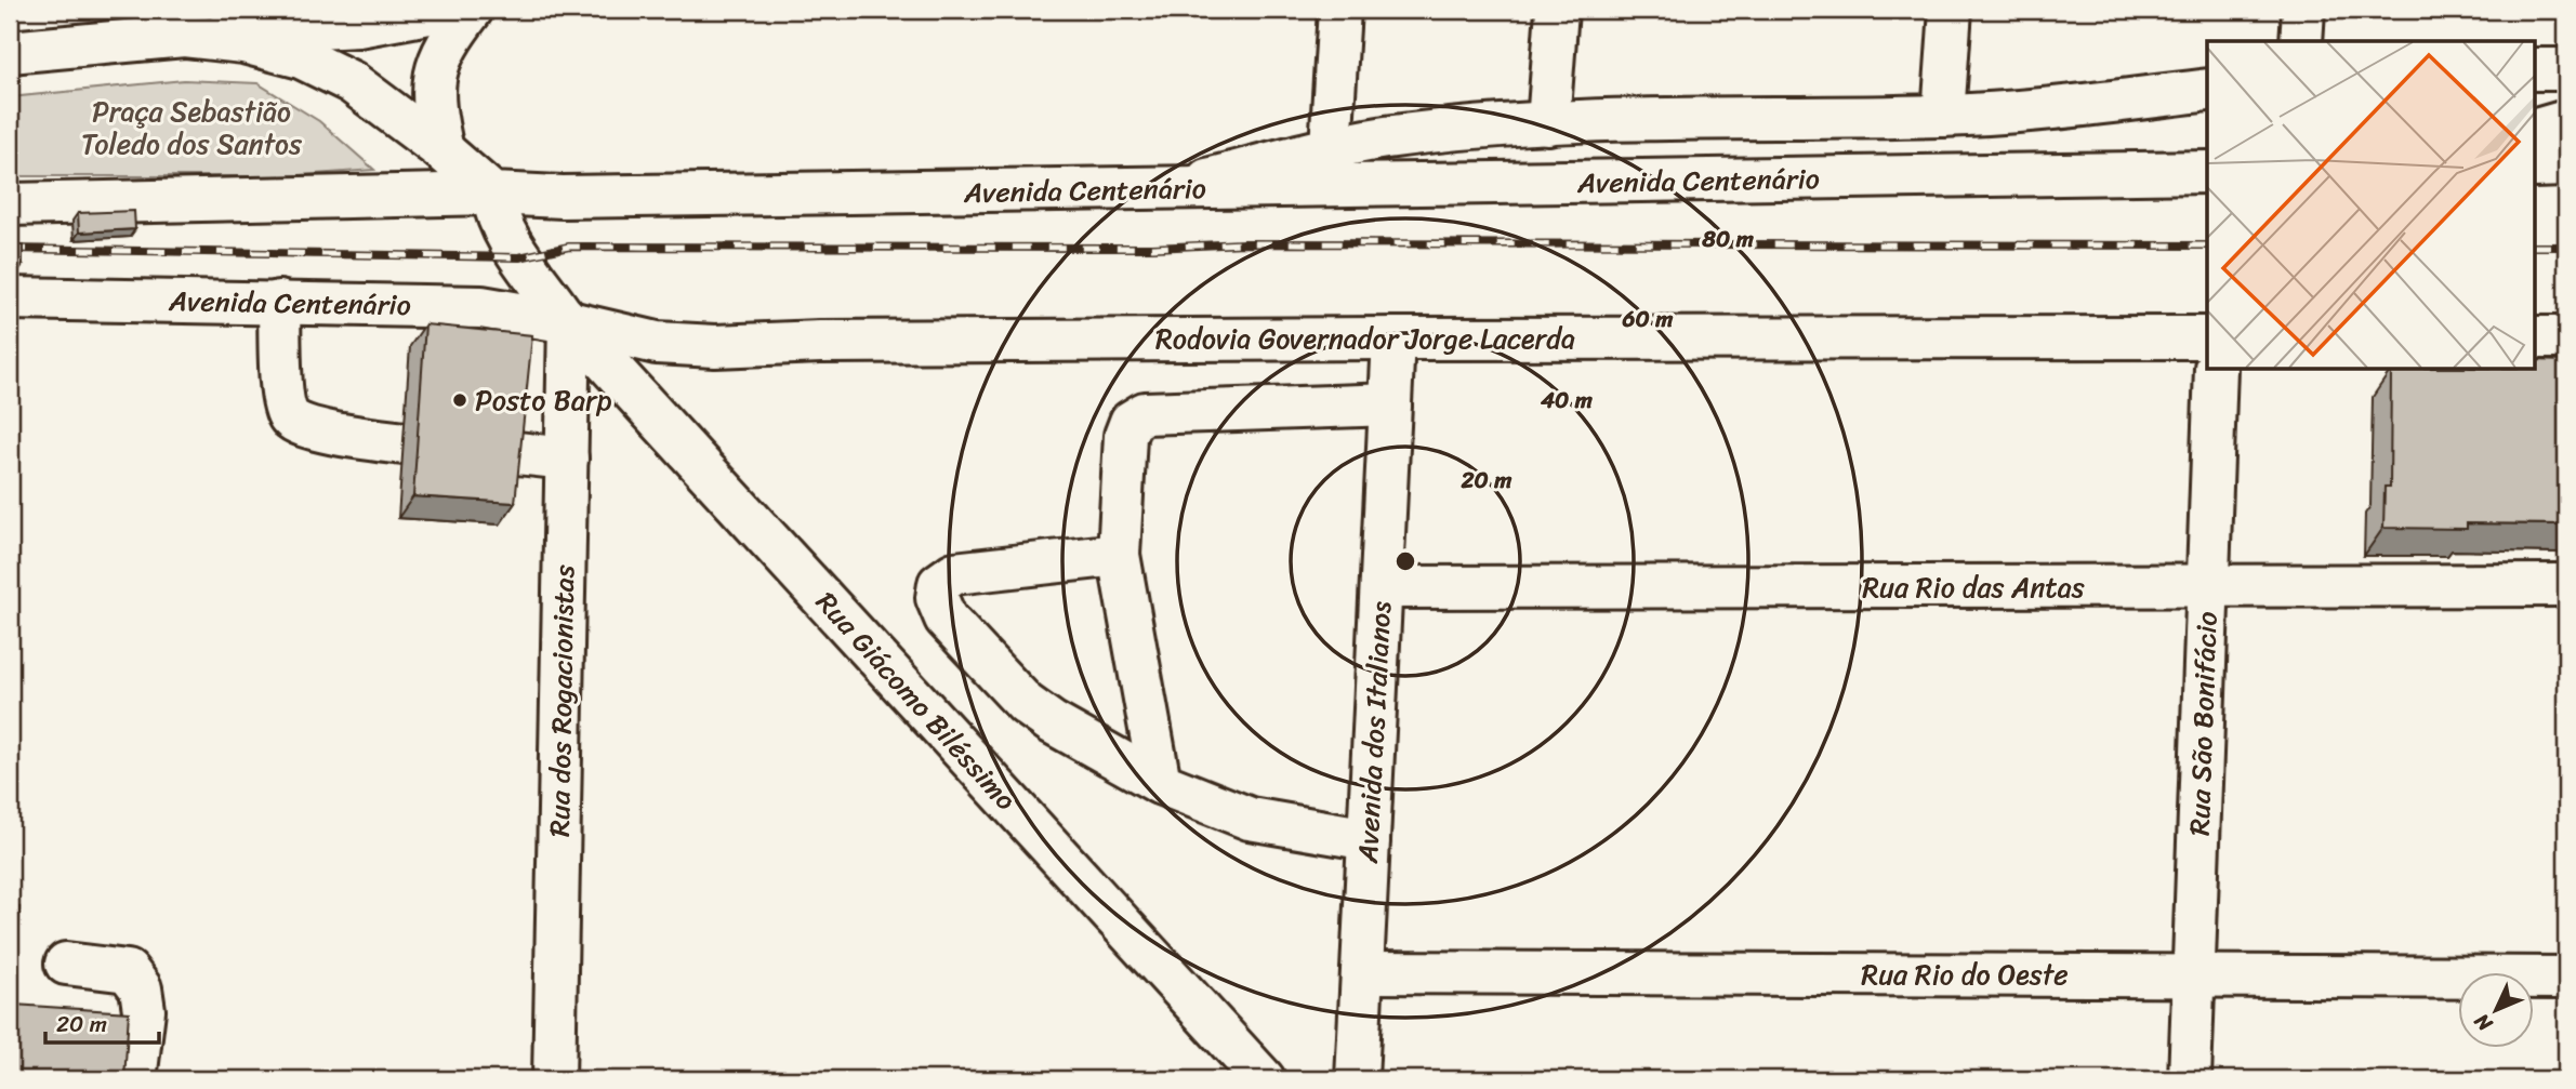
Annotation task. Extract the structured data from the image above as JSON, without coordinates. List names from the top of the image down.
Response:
{
  "streets": {
    "street": [
      "Avenida Centenário",
      "Rodovia Governador Jorge Lacerda",
      "Rua Rio das Antas",
      "Rua dos Rogacionistas",
      "Rua Giácomo Biléssimo",
      "Rua São Bonifácio",
      "Avenida dos Italianos",
      "Rua Rio do Oeste"
    ]
  },
  "crossings": [
    ["Avenida Centenário", "Rodovia Governador Jorge Lacerda"],
    ["Avenida Centenário", "Rua dos Rogacionistas"],
    ["Avenida Centenário", "Rua Giácomo Biléssimo"],
    ["Rodovia Governador Jorge Lacerda", "Rua dos Rogacionistas"],
    ["Rodovia Governador Jorge Lacerda", "Rua Giácomo Biléssimo"],
    ["Rodovia Governador Jorge Lacerda", "Avenida dos Italianos"],
    ["Rua Rio das Antas", "Rua São Bonifácio"],
    ["Rua Rio das Antas", "Avenida dos Italianos"],
    ["Rua dos Rogacionistas", "Rua Giácomo Biléssimo"],
    ["Rua São Bonifácio", "Rua Rio do Oeste"],
    ["Avenida dos Italianos", "Rua Rio do Oeste"]
  ],
  "parks": ["Praça Sebastião Toledo dos Santos"],
  "places": ["Posto Barp"],
  "scale_bar": "20 m",
  "north": "bottom left",
  "rings": [
    "80 m",
    "60 m",
    "40 m",
    "20 m"
  ]
}
